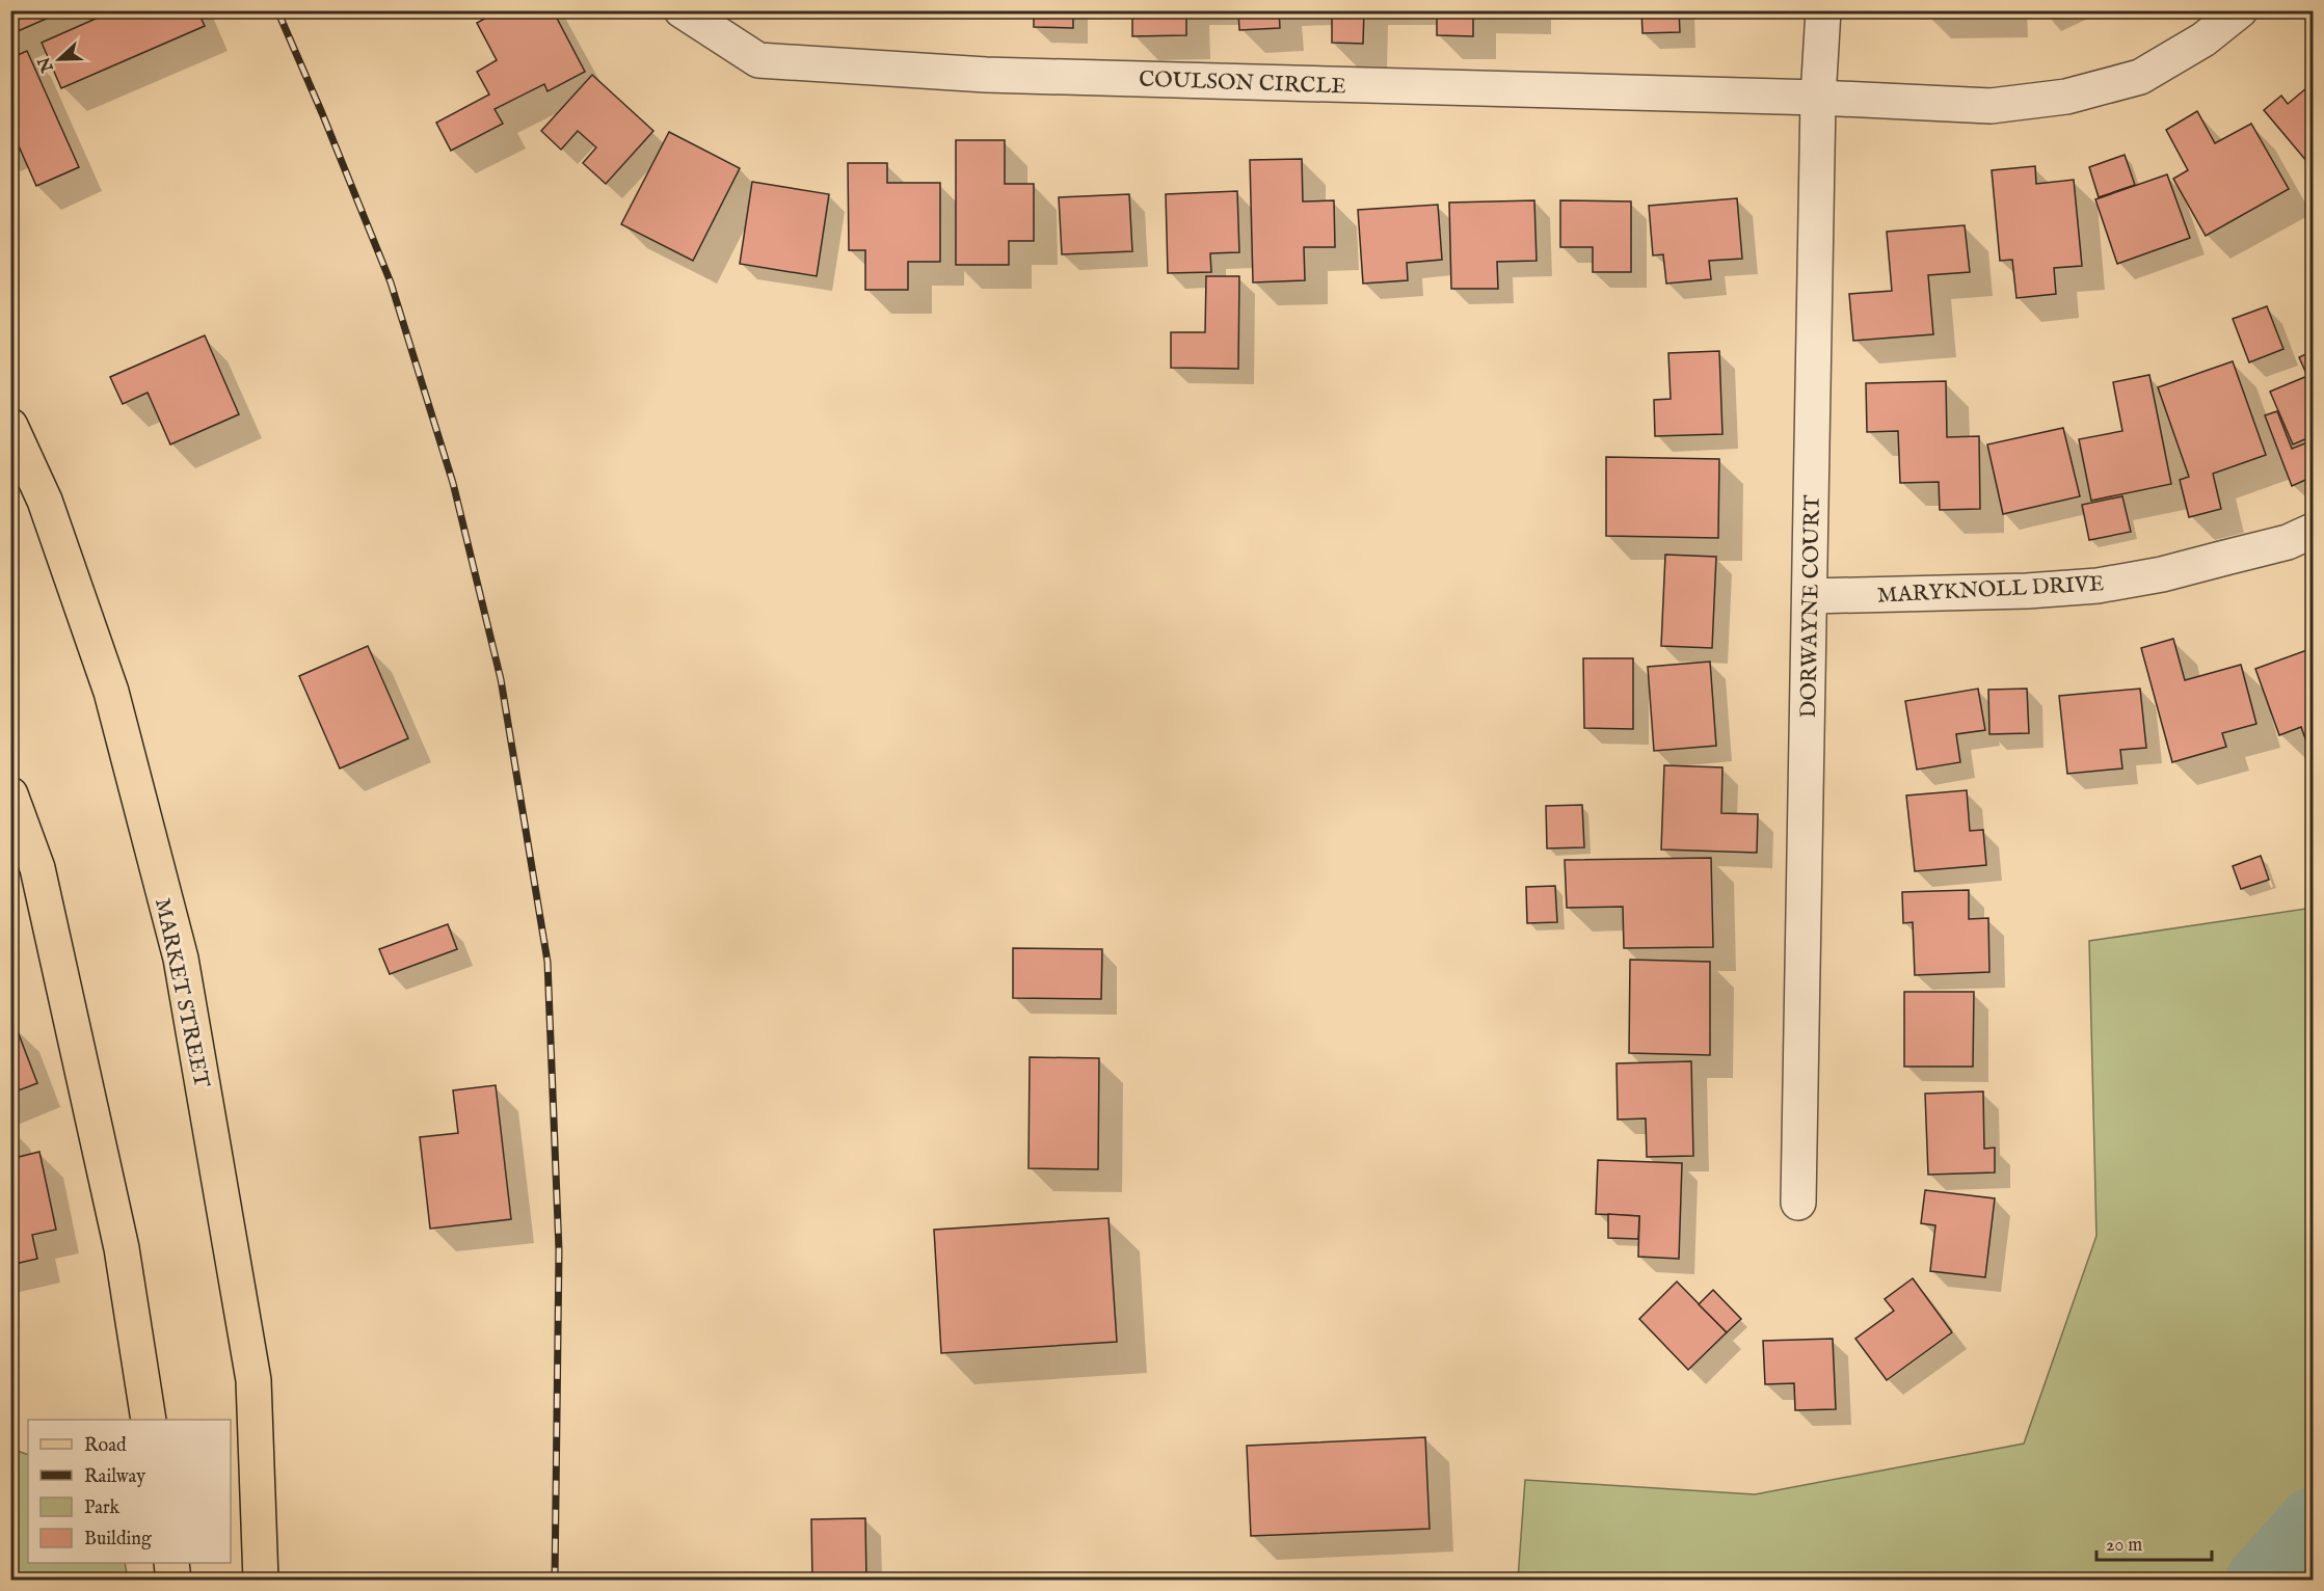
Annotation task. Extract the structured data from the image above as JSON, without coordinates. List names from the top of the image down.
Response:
{
  "streets": {
    "main road": ["MARKET STREET"],
    "street": ["COULSON CIRCLE", "MARYKNOLL DRIVE", "DORWAYNE COURT"]
  },
  "crossings": [
    ["COULSON CIRCLE", "DORWAYNE COURT"],
    ["MARYKNOLL DRIVE", "DORWAYNE COURT"]
  ],
  "legend": [
    "Road",
    "Railway",
    "Park",
    "Building"
  ],
  "scale_bar": "20 m",
  "north": "left"
}
